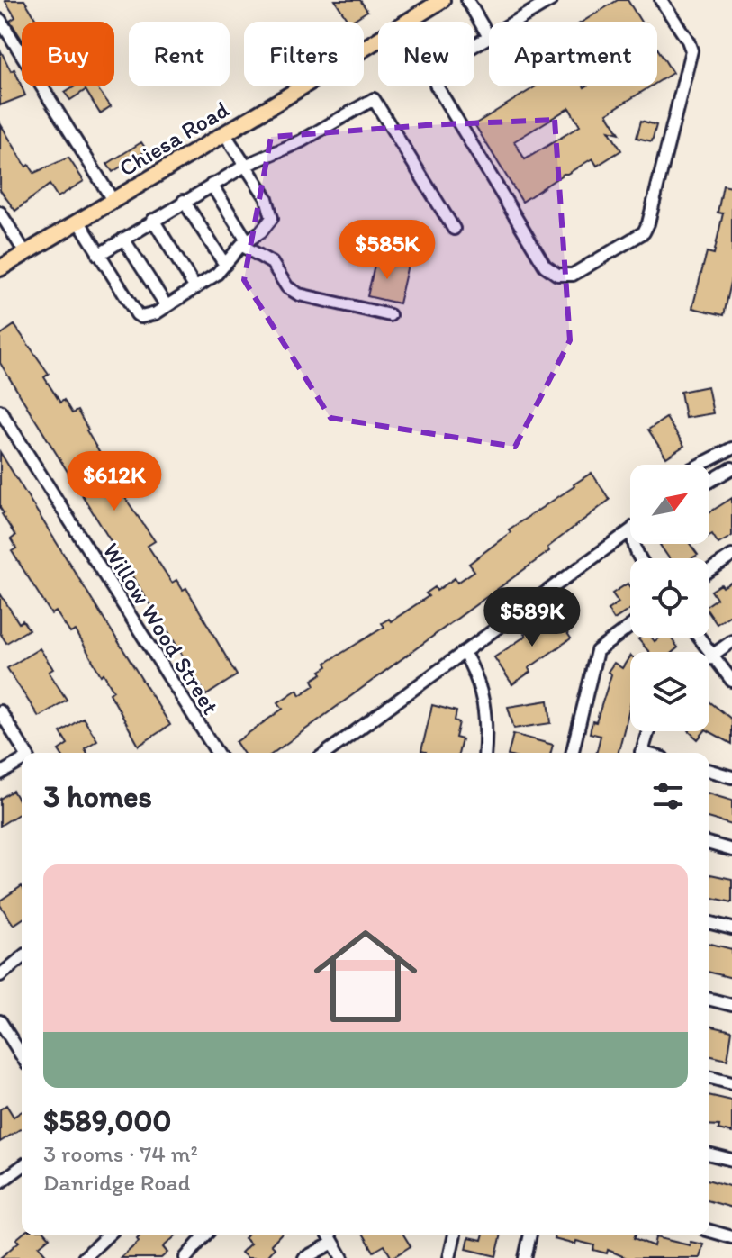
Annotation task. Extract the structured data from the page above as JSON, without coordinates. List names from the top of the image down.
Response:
{
  "streets": {
    "main road": ["Chiesa Road"],
    "street": ["Willow Wood Street"]
  },
  "north": "top right",
  "page": {
    "chip": [
      "Buy",
      "Rent",
      "Filters",
      "New",
      "Apartment"
    ],
    "price": ["$585K", "$612K", "$589K"],
    "heading": "3 homes",
    "list": [
      {
        "name": "$589,000",
        "note": "3 rooms · 74 m² · Danridge Road"
      }
    ]
  }
}
